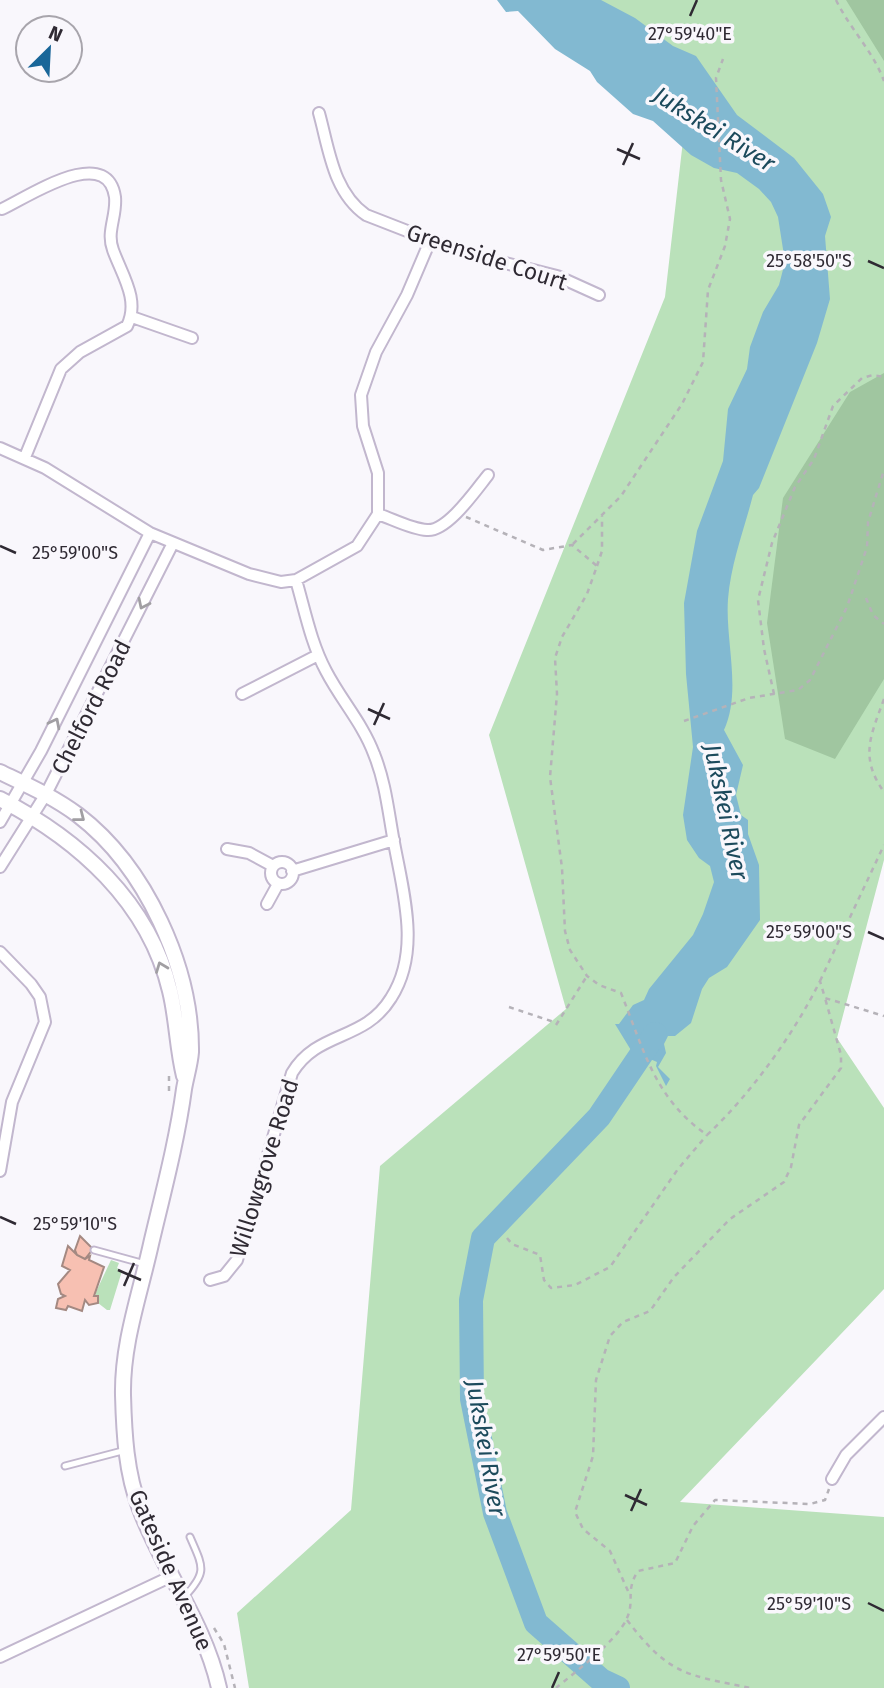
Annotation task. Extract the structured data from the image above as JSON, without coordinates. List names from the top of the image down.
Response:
{
  "streets": {
    "street": [
      "Greenside Court",
      "Chelford Road",
      "Willowgrove Road",
      "Gateside Avenue"
    ]
  },
  "crossings": [
    ["Chelford Road", "Gateside Avenue"]
  ],
  "water": ["Jukskei River"],
  "north": "top right",
  "coordinates": [
    "27°59'40\"E",
    "25°58'50\"S",
    "25°59'00\"S",
    "25°59'10\"S",
    "27°59'50\"E"
  ]
}
